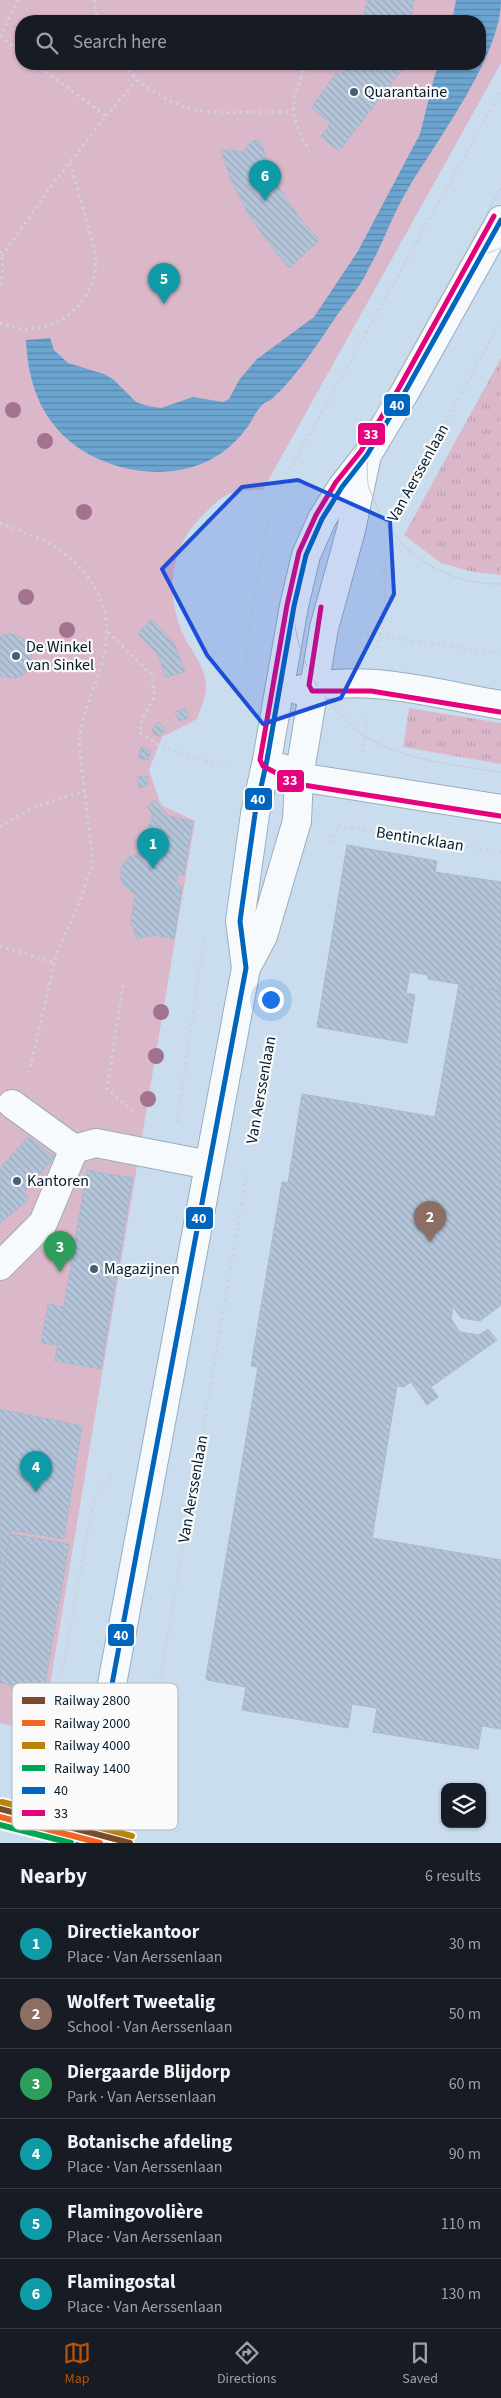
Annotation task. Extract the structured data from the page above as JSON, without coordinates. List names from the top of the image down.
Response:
{
  "streets": {
    "path": ["Van Aerssenlaan", "Bentincklaan"]
  },
  "places": [
    "Quarantaine",
    "De Winkel van Sinkel",
    "Kantoren",
    "Magazijnen"
  ],
  "lines": [
    "transit line 33",
    "transit line 40",
    "rail line 4000",
    "rail line 2800",
    "rail line 2000",
    "rail line 1400"
  ],
  "legend": [
    "Railway 2800",
    "Railway 2000",
    "Railway 4000",
    "Railway 1400",
    "40",
    "33"
  ],
  "page": {
    "search": "Search here",
    "pins": [
      "6",
      "5",
      "1",
      "2",
      "3",
      "4"
    ],
    "heading": ["Nearby", "6 results"],
    "list": [
      {
        "mark": "1",
        "name": "Directiekantoor",
        "note": "Place · Van Aerssenlaan",
        "value": "30 m"
      },
      {
        "mark": "2",
        "name": "Wolfert Tweetalig",
        "note": "School · Van Aerssenlaan",
        "value": "50 m"
      },
      {
        "mark": "3",
        "name": "Diergaarde Blijdorp",
        "note": "Park · Van Aerssenlaan",
        "value": "60 m"
      },
      {
        "mark": "4",
        "name": "Botanische afdeling",
        "note": "Place · Van Aerssenlaan",
        "value": "90 m"
      },
      {
        "mark": "5",
        "name": "Flamingovolière",
        "note": "Place · Van Aerssenlaan",
        "value": "110 m"
      },
      {
        "mark": "6",
        "name": "Flamingostal",
        "note": "Place · Van Aerssenlaan",
        "value": "130 m"
      }
    ],
    "nav": ["Map", "Directions", "Saved"]
  }
}
